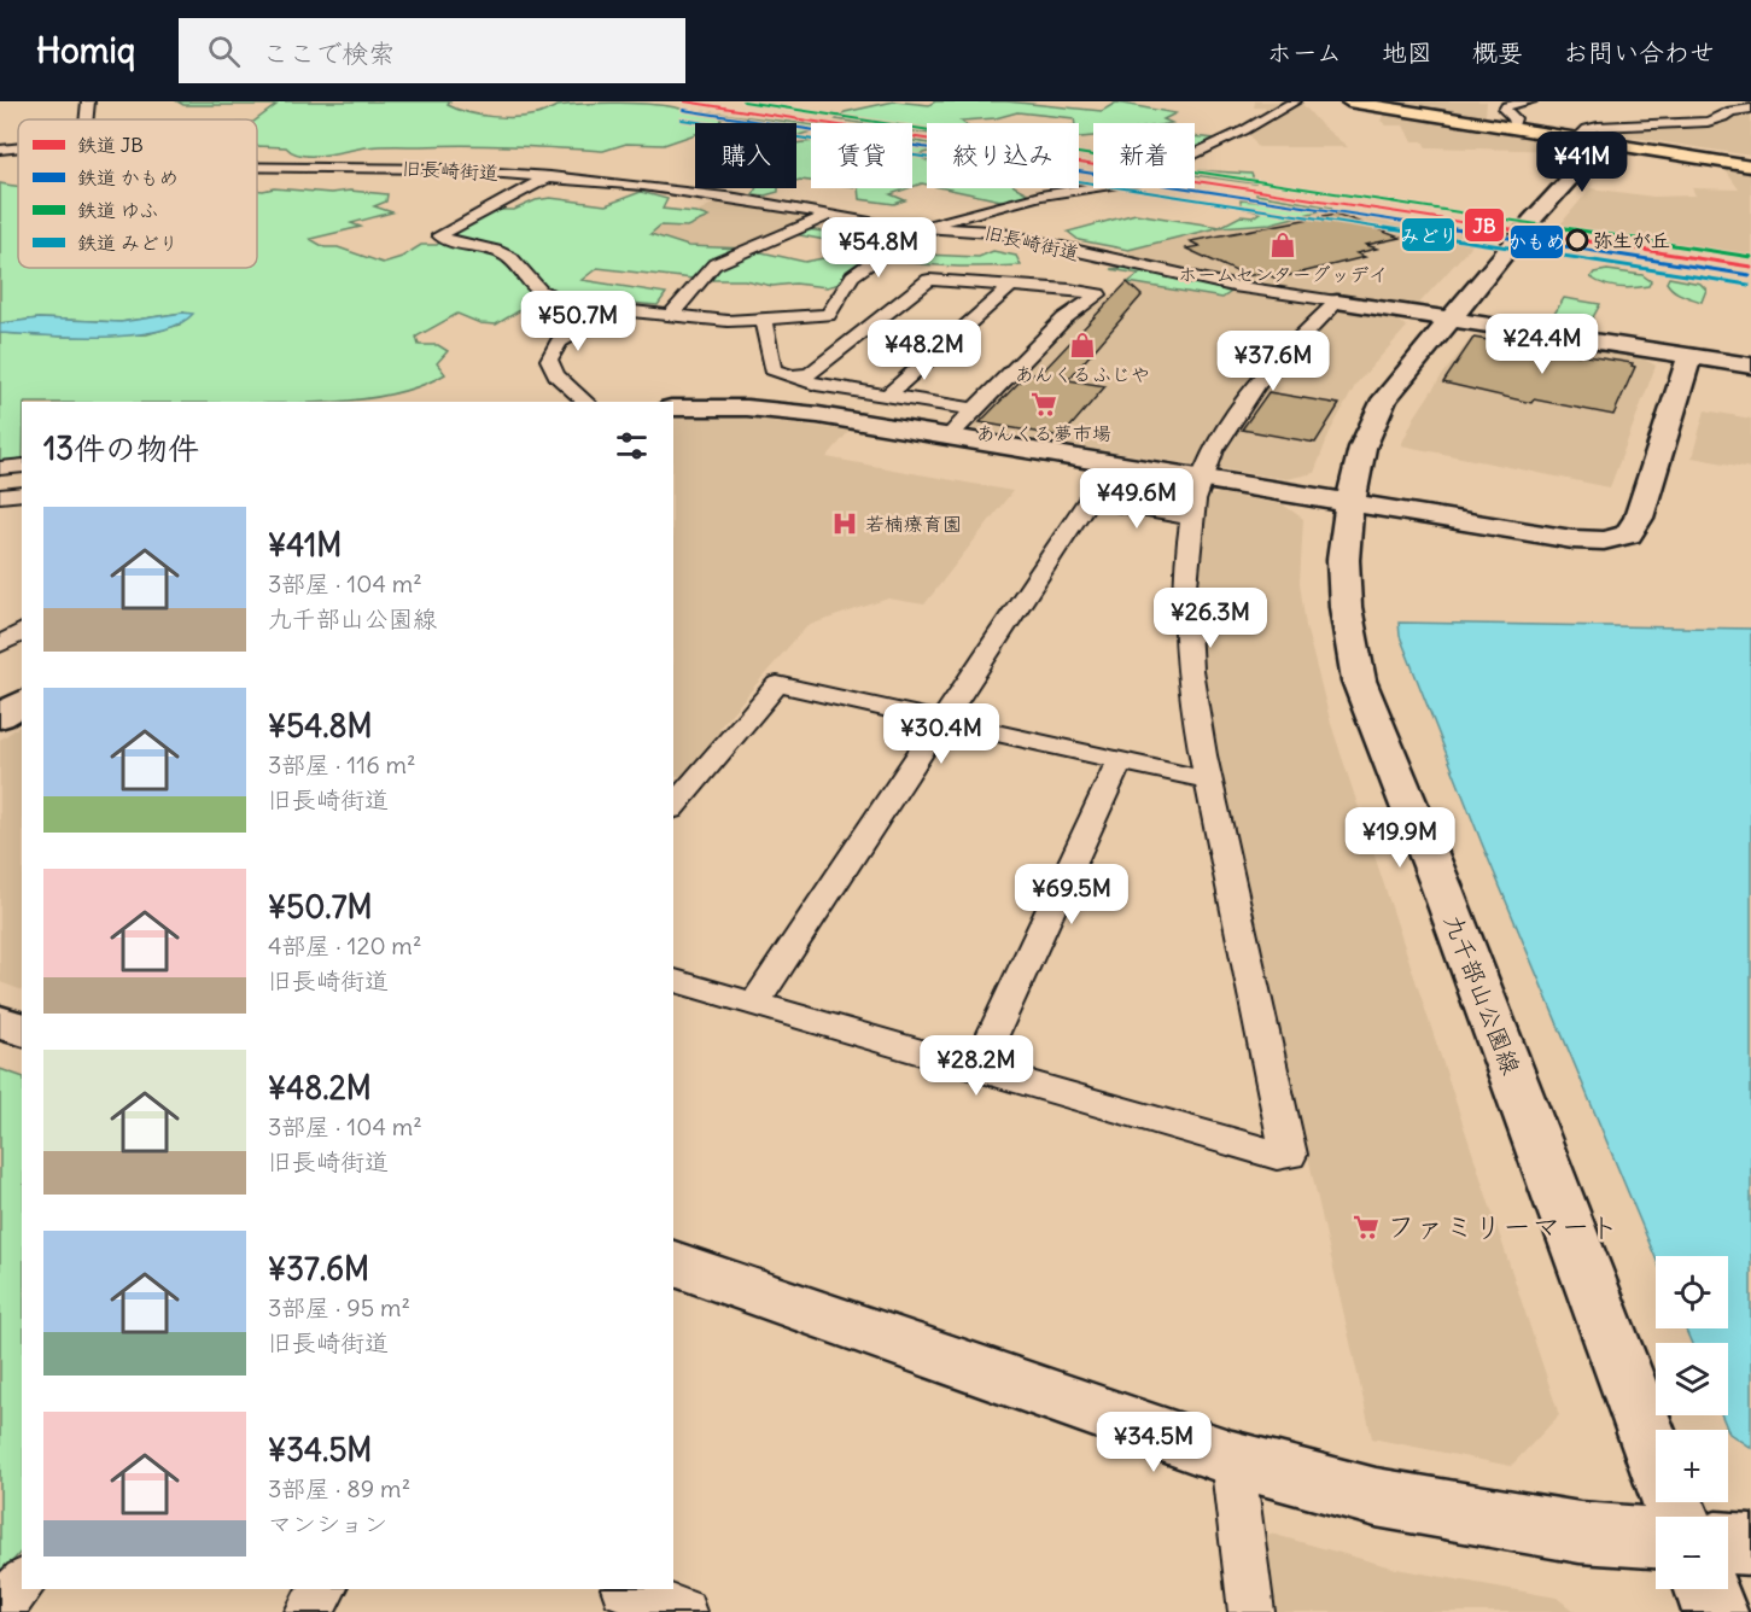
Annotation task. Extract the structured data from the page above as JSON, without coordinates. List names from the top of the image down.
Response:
{
  "streets": {
    "street": ["旧長崎街道", "九千部山公園線"]
  },
  "crossings": [
    ["旧長崎街道", "九千部山公園線"]
  ],
  "places": {
    "other": ["弥生が丘"],
    "shop": ["ホームセンターグッデイ", "あんくるふじや"],
    "supermarket": ["あんくる夢市場", "ファミリーマート"],
    "hospital": ["若楠療育園"]
  },
  "lines": [
    "rail line JB",
    "rail line ゆふ",
    "rail line かもめ",
    "rail line みどり"
  ],
  "legend": [
    "鉄道 JB",
    "鉄道 かもめ",
    "鉄道 ゆふ",
    "鉄道 みどり"
  ],
  "page": {
    "header": "Homiq",
    "search": "ここで検索",
    "nav": [
      "ホーム",
      "地図",
      "概要",
      "お問い合わせ"
    ],
    "chip": [
      "購入",
      "賃貸",
      "絞り込み",
      "新着"
    ],
    "price": [
      "¥41M",
      "¥54.8M",
      "¥50.7M",
      "¥24.4M",
      "¥48.2M",
      "¥37.6M",
      "¥49.6M",
      "¥26.3M",
      "¥30.4M",
      "¥19.9M",
      "¥69.5M",
      "¥28.2M",
      "¥34.5M"
    ],
    "heading": "13件の物件",
    "list": [
      {
        "name": "¥41M",
        "note": "3部屋 · 104 m² · 九千部山公園線"
      },
      {
        "name": "¥54.8M",
        "note": "3部屋 · 116 m² · 旧長崎街道"
      },
      {
        "name": "¥50.7M",
        "note": "4部屋 · 120 m² · 旧長崎街道"
      },
      {
        "name": "¥48.2M",
        "note": "3部屋 · 104 m² · 旧長崎街道"
      },
      {
        "name": "¥37.6M",
        "note": "3部屋 · 95 m² · 旧長崎街道"
      },
      {
        "name": "¥34.5M",
        "note": "3部屋 · 89 m² · マンション"
      }
    ],
    "map_buttons": ["+", "−"]
  }
}
